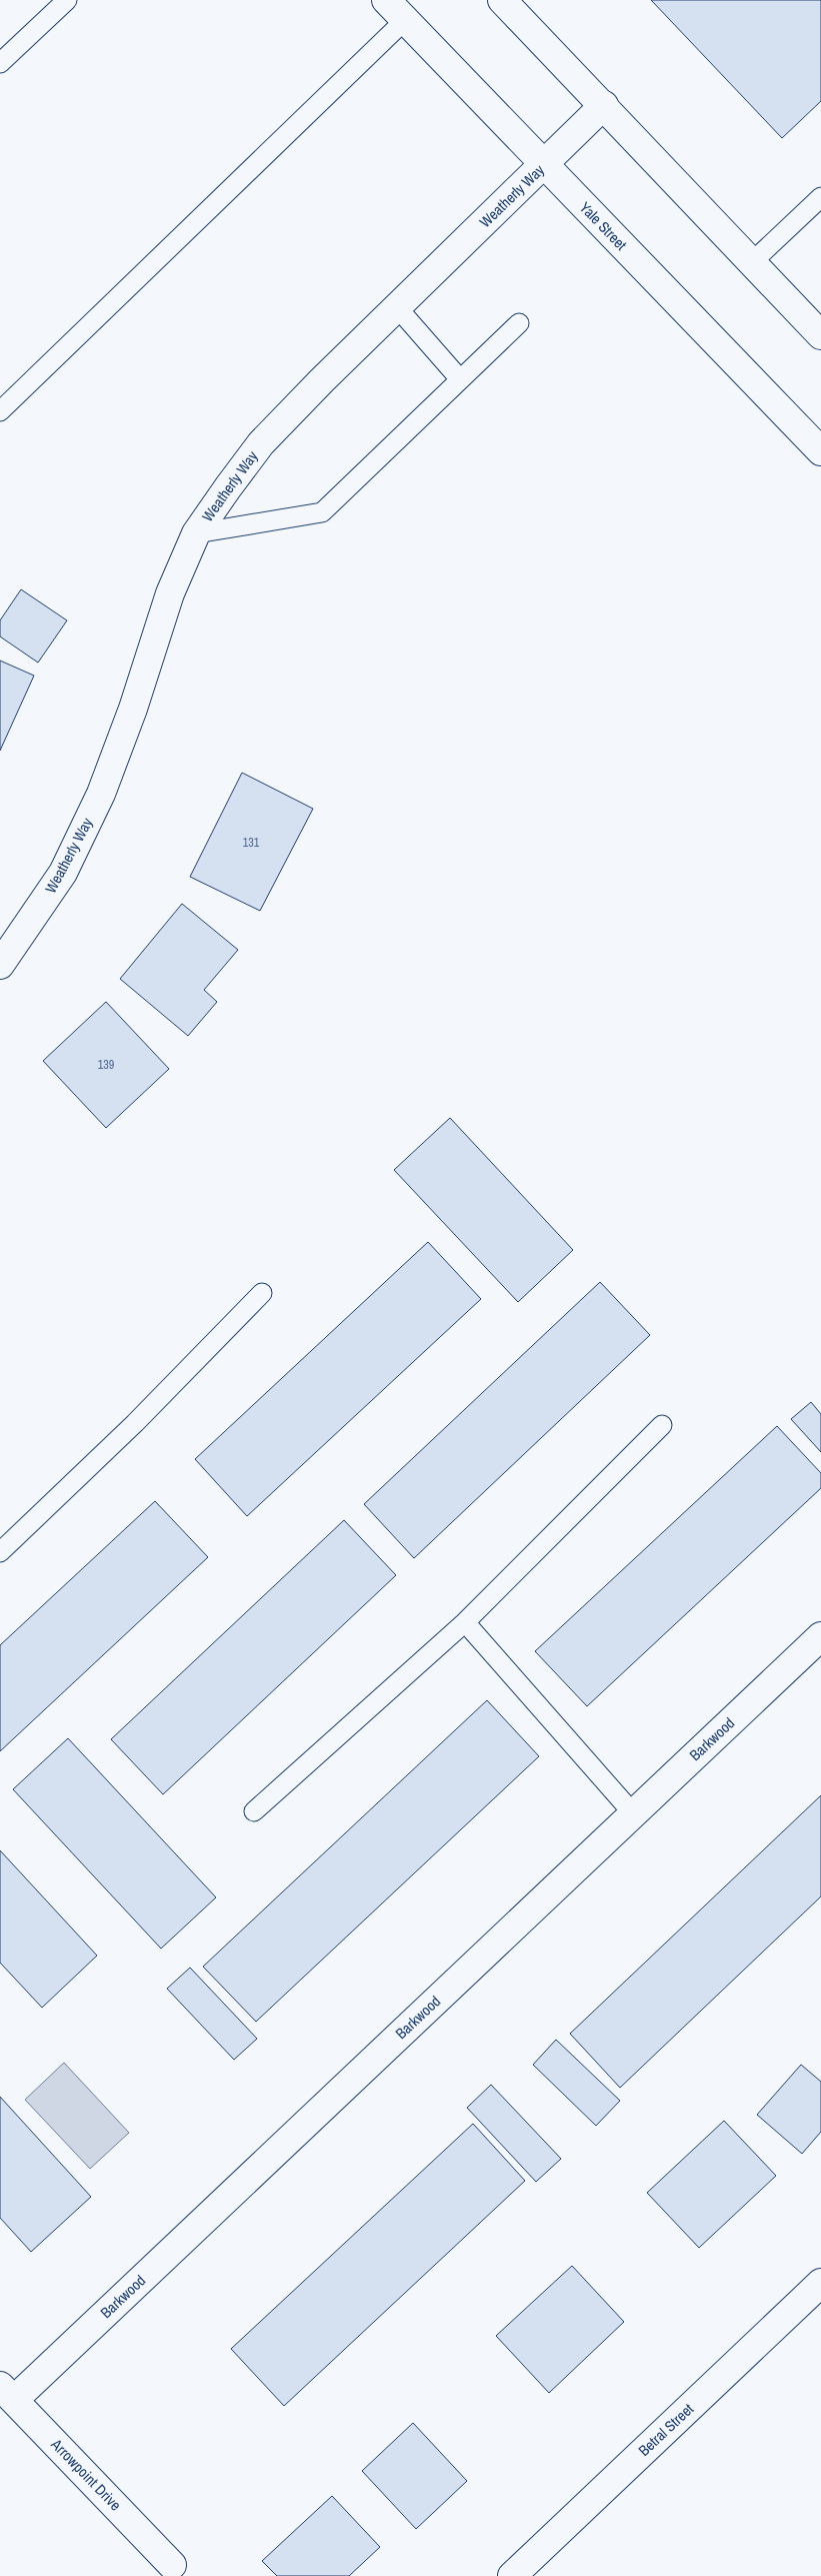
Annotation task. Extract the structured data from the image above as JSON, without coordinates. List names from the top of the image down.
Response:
{
  "streets": {
    "street": [
      "Weatherly Way",
      "Yale Street",
      "Barkwood",
      "Betral Street",
      "Arrowpoint Drive"
    ]
  },
  "crossings": [
    ["Weatherly Way", "Yale Street"],
    ["Barkwood", "Arrowpoint Drive"]
  ],
  "house_numbers": ["131", "139"]
}
